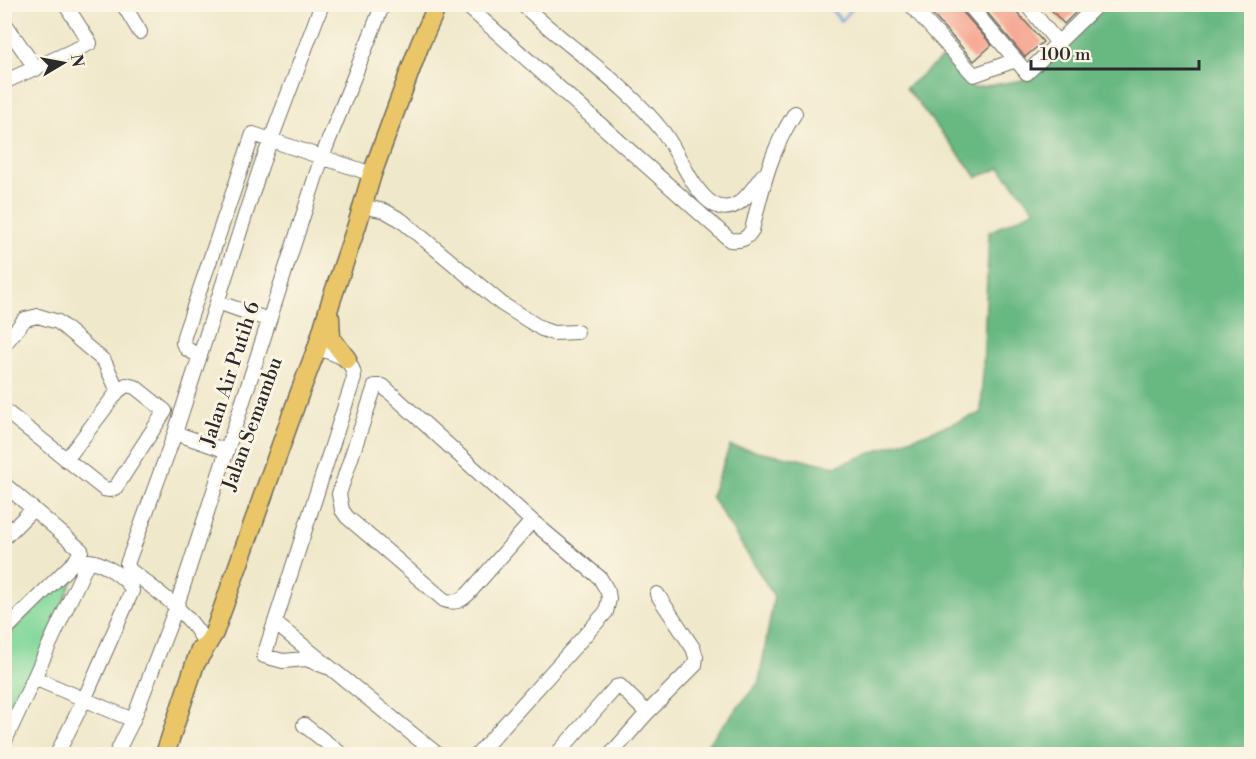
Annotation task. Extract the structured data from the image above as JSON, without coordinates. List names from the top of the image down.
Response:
{
  "streets": {
    "main road": ["Jalan Semambu"],
    "street": ["Jalan Air Putih 6"]
  },
  "scale_bar": "100 m",
  "north": "right"
}
